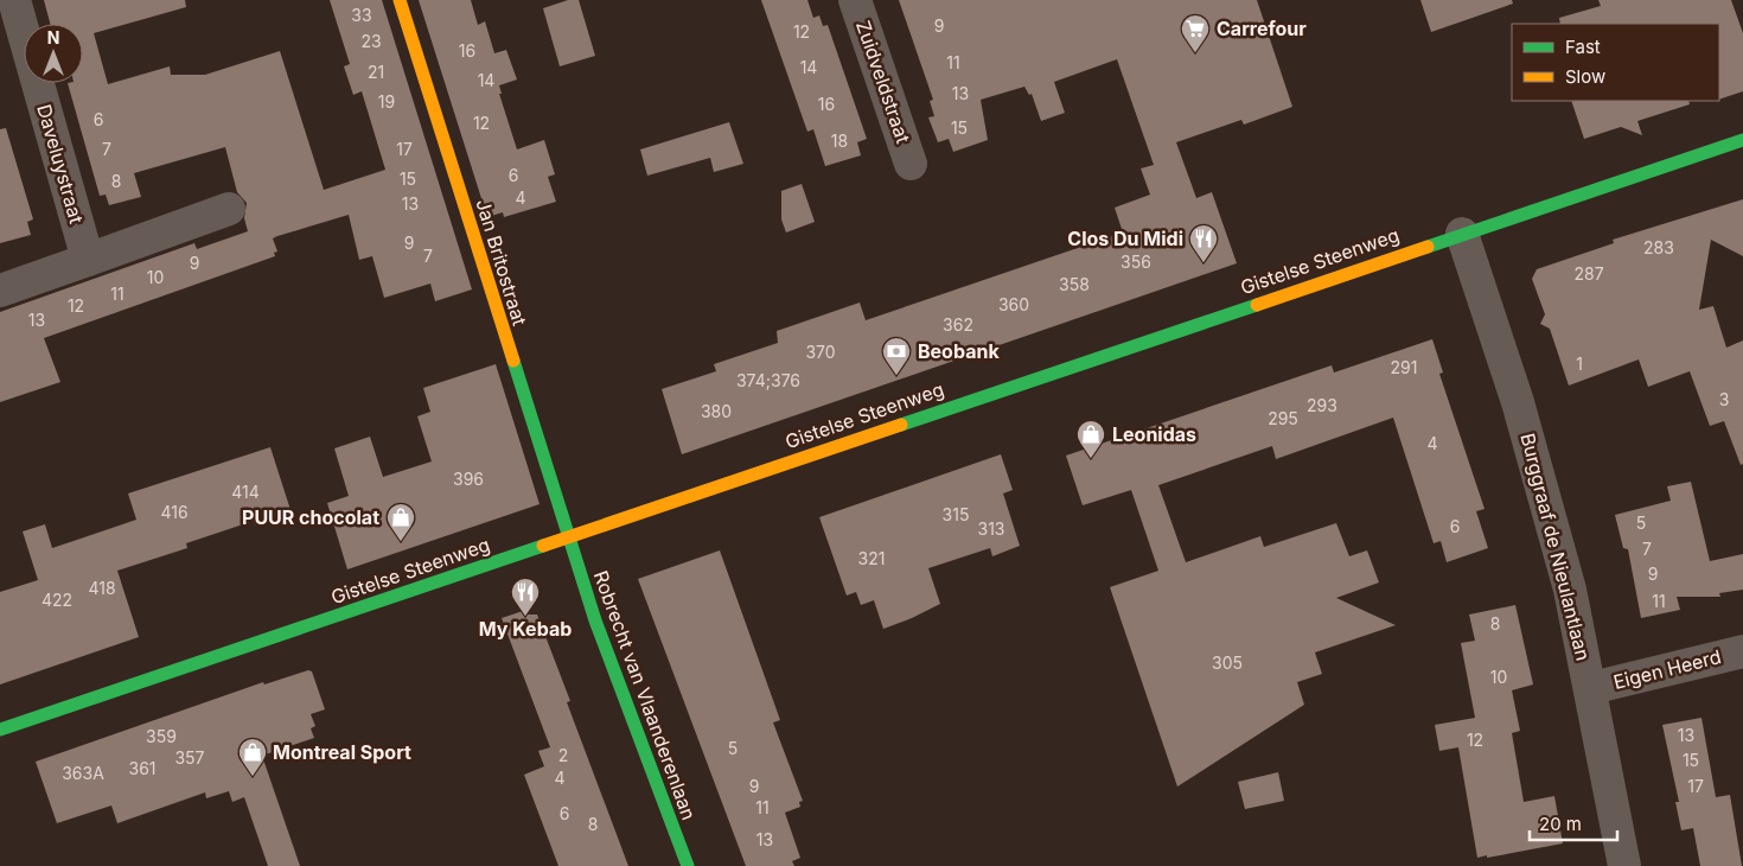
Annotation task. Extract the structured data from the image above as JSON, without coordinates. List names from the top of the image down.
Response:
{
  "streets": {
    "main road": ["Gistelse Steenweg", "Jan Britostraat", "Robrecht van Vlaanderenlaan"],
    "street": [
      "Zuidveldstraat",
      "Daveluystraat",
      "Burggraaf de Nieulantlaan",
      "Eigen Heerd"
    ]
  },
  "crossings": [
    ["Gistelse Steenweg", "Jan Britostraat"],
    ["Gistelse Steenweg", "Burggraaf de Nieulantlaan"],
    ["Gistelse Steenweg", "Robrecht van Vlaanderenlaan"],
    ["Jan Britostraat", "Robrecht van Vlaanderenlaan"],
    ["Burggraaf de Nieulantlaan", "Eigen Heerd"]
  ],
  "places": {
    "supermarket": ["Carrefour"],
    "restaurant": ["Clos Du Midi", "My Kebab"],
    "bank": ["Beobank"],
    "shop": ["Leonidas", "PUUR chocolat", "Montreal Sport"]
  },
  "house_numbers": [
    "33",
    "9",
    "12",
    "23",
    "16",
    "11",
    "14",
    "21",
    "14",
    "13",
    "19",
    "16",
    "6",
    "12",
    "15",
    "18",
    "7",
    "17",
    "6",
    "15",
    "8",
    "4",
    "13",
    "9",
    "283",
    "7",
    "356",
    "9",
    "287",
    "10",
    "358",
    "11",
    "360",
    "12",
    "13",
    "362",
    "370",
    "1",
    "291",
    "374;376",
    "3",
    "293",
    "380",
    "295",
    "4",
    "396",
    "414",
    "416",
    "315",
    "5",
    "6",
    "313",
    "7",
    "321",
    "9",
    "418",
    "422",
    "11",
    "8",
    "305",
    "10",
    "13",
    "359",
    "12",
    "5",
    "2",
    "357",
    "15",
    "361",
    "363A",
    "4",
    "9",
    "17",
    "11",
    "6",
    "8",
    "13"
  ],
  "legend": ["Fast", "Slow"],
  "scale_bar": "20 m",
  "north": "top"
}
